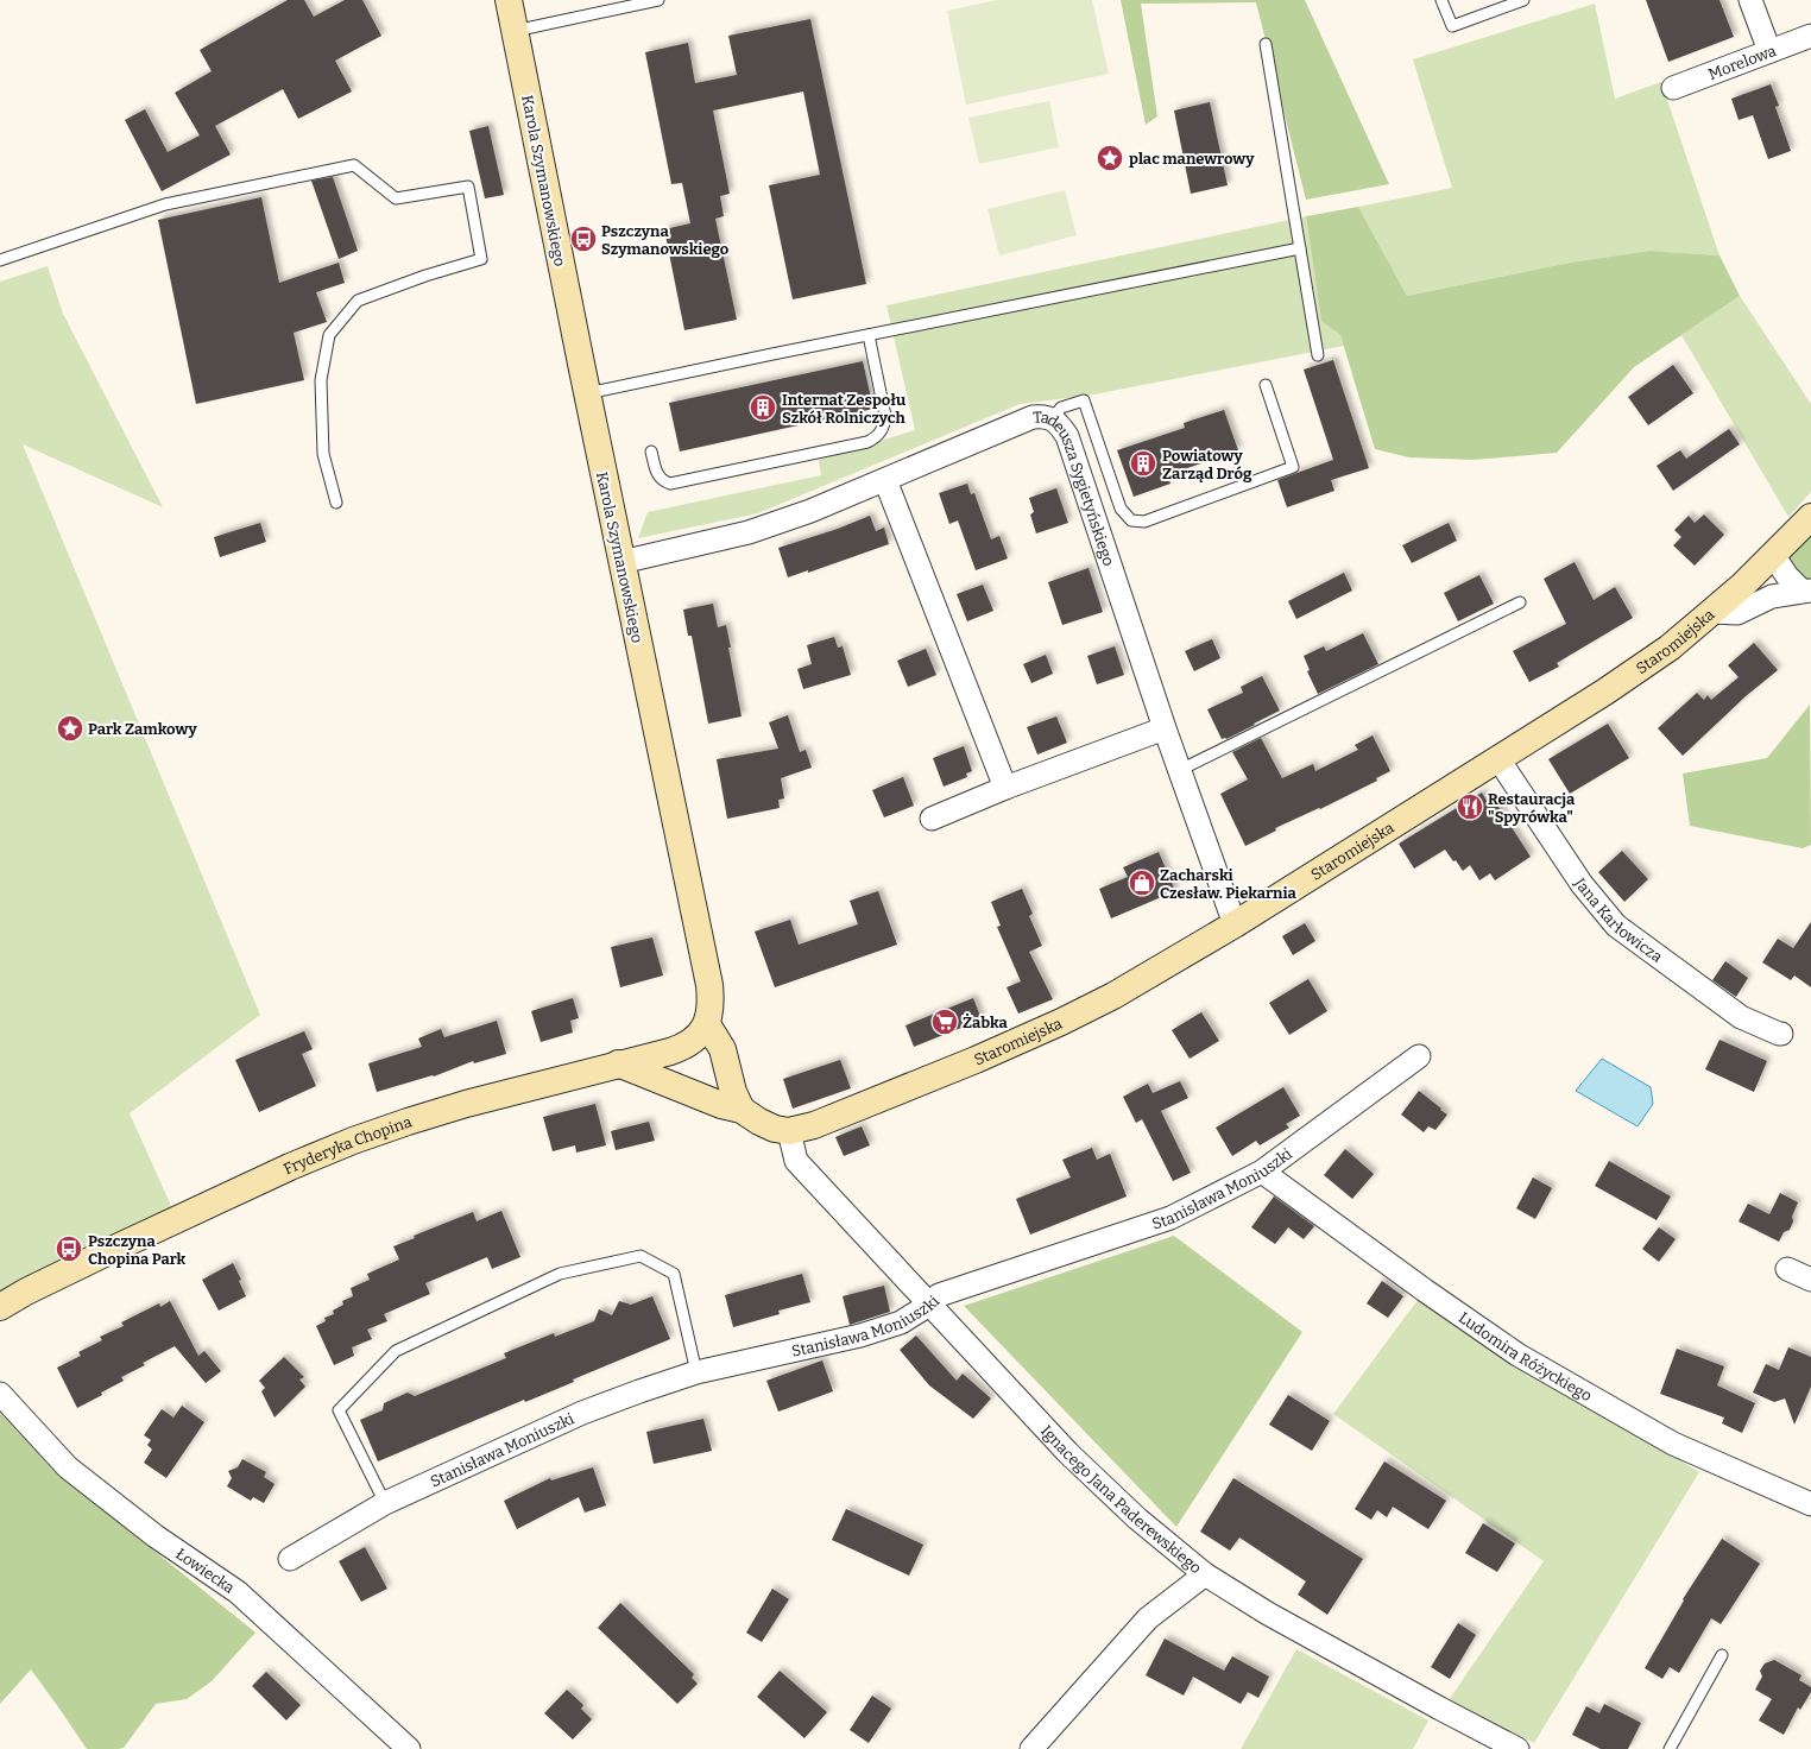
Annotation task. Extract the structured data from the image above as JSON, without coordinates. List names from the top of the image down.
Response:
{
  "streets": {
    "street": [
      "Morelowa",
      "Karola Szymanowskiego",
      "Tadeusza Sygietyńskiego",
      "Staromiejska",
      "Jana Karłowicza",
      "Fryderyka Chopina",
      "Stanisława Moniuszki",
      "Ludomira Różyckiego",
      "Ignacego Jana Paderewskiego",
      "Łowiecka"
    ]
  },
  "crossings": [
    ["Karola Szymanowskiego", "Tadeusza Sygietyńskiego"],
    ["Karola Szymanowskiego", "Fryderyka Chopina"],
    ["Tadeusza Sygietyńskiego", "Staromiejska"],
    ["Staromiejska", "Jana Karłowicza"],
    ["Staromiejska", "Fryderyka Chopina"],
    ["Staromiejska", "Ignacego Jana Paderewskiego"],
    ["Stanisława Moniuszki", "Ludomira Różyckiego"],
    ["Stanisława Moniuszki", "Ignacego Jana Paderewskiego"]
  ],
  "places": {
    "place": ["plac manewrowy", "Park Zamkowy"],
    "bus stop": ["Pszczyna Szymanowskiego", "Pszczyna Chopina Park"],
    "building": ["Internat Zespołu Szkół Rolniczych", "Powiatowy Zarząd Dróg"],
    "restaurant": ["Restauracja \"Spyrówka\""],
    "shop": ["Zacharski Czesław. Piekarnia"],
    "supermarket": ["Żabka"]
  }
}
